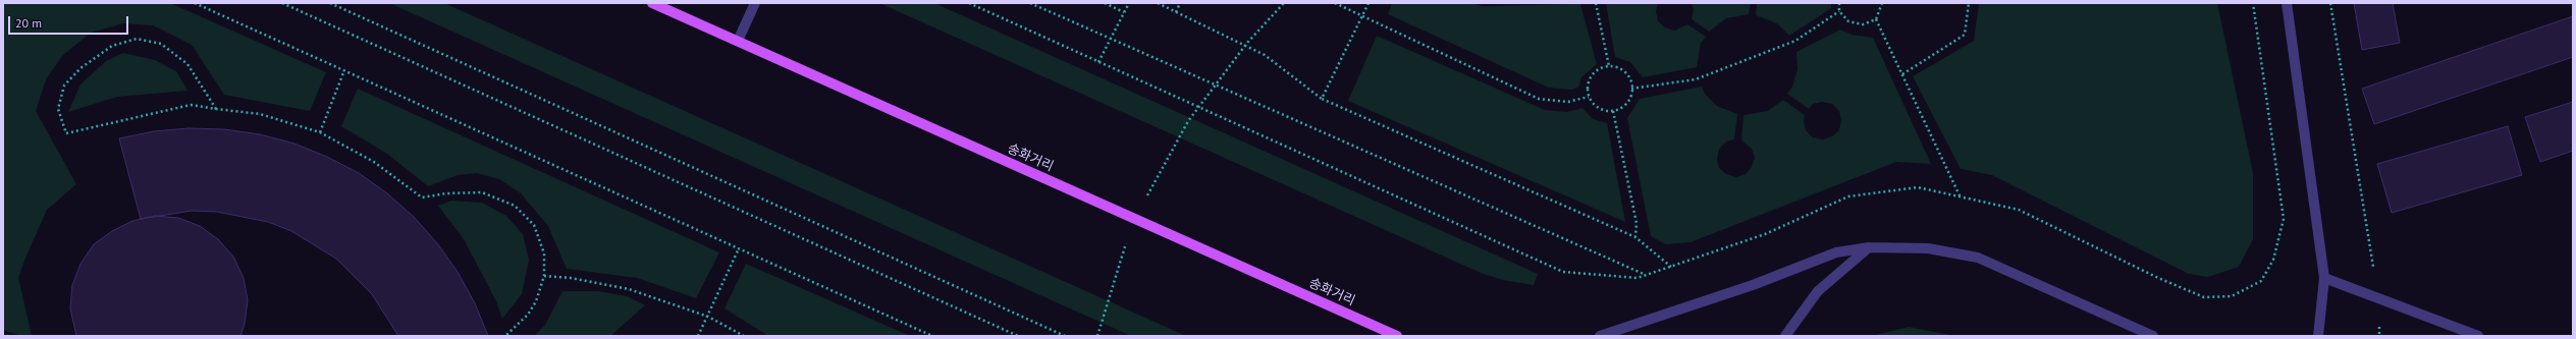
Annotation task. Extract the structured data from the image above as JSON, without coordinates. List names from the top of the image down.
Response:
{
  "streets": {
    "main road": ["송화거리"]
  },
  "scale_bar": "20 m"
}
